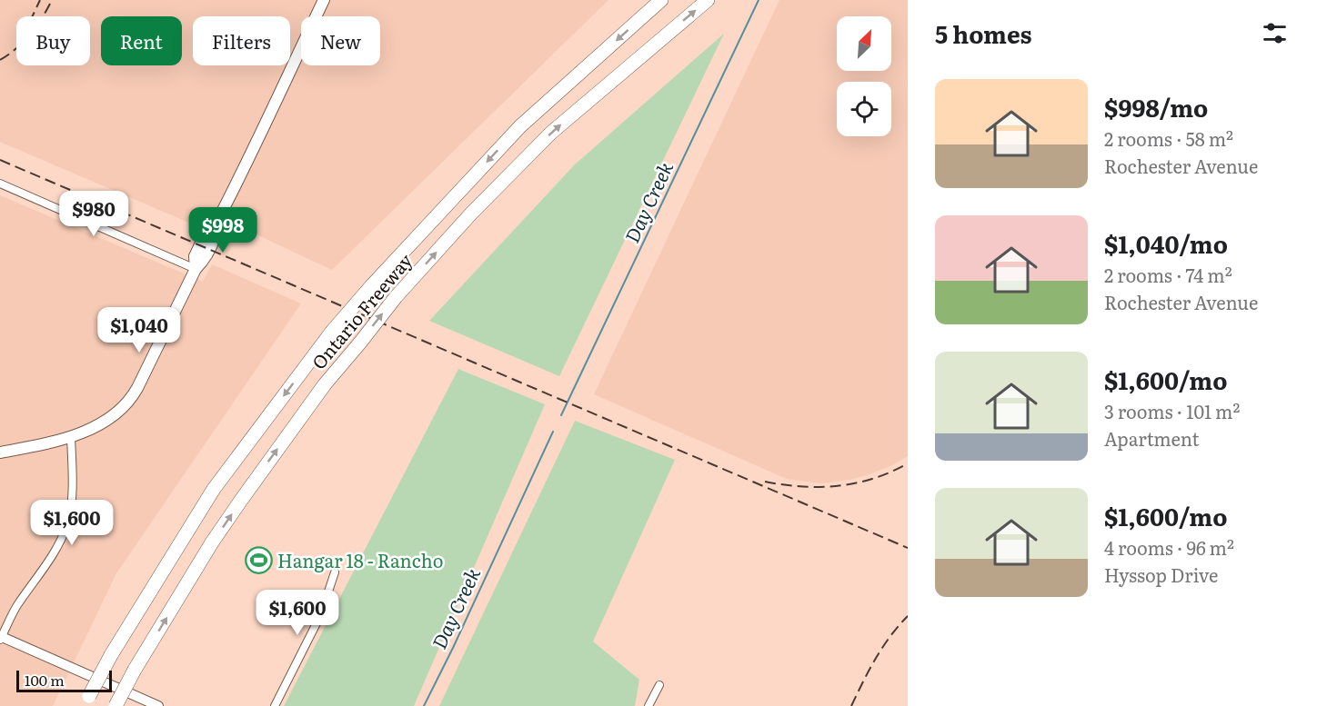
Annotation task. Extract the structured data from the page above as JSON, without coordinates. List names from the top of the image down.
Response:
{
  "streets": {
    "highway": ["Ontario Freeway"]
  },
  "water": ["Day Creek"],
  "places": {
    "sports": ["Hangar 18 - Rancho"]
  },
  "scale_bar": "100 m",
  "north": "top right",
  "page": {
    "heading": "5 homes",
    "chip": [
      "Buy",
      "Rent",
      "Filters",
      "New"
    ],
    "list": [
      {
        "name": "$998/mo",
        "note": "2 rooms · 58 m² · Rochester Avenue"
      },
      {
        "name": "$1,040/mo",
        "note": "2 rooms · 74 m² · Rochester Avenue"
      },
      {
        "name": "$1,600/mo",
        "note": "3 rooms · 101 m² · Apartment"
      },
      {
        "name": "$1,600/mo",
        "note": "4 rooms · 96 m² · Hyssop Drive"
      }
    ],
    "price": [
      "$980",
      "$998",
      "$1,040",
      "$1,600",
      "$1,600"
    ],
    "scale": "100 m"
  }
}
